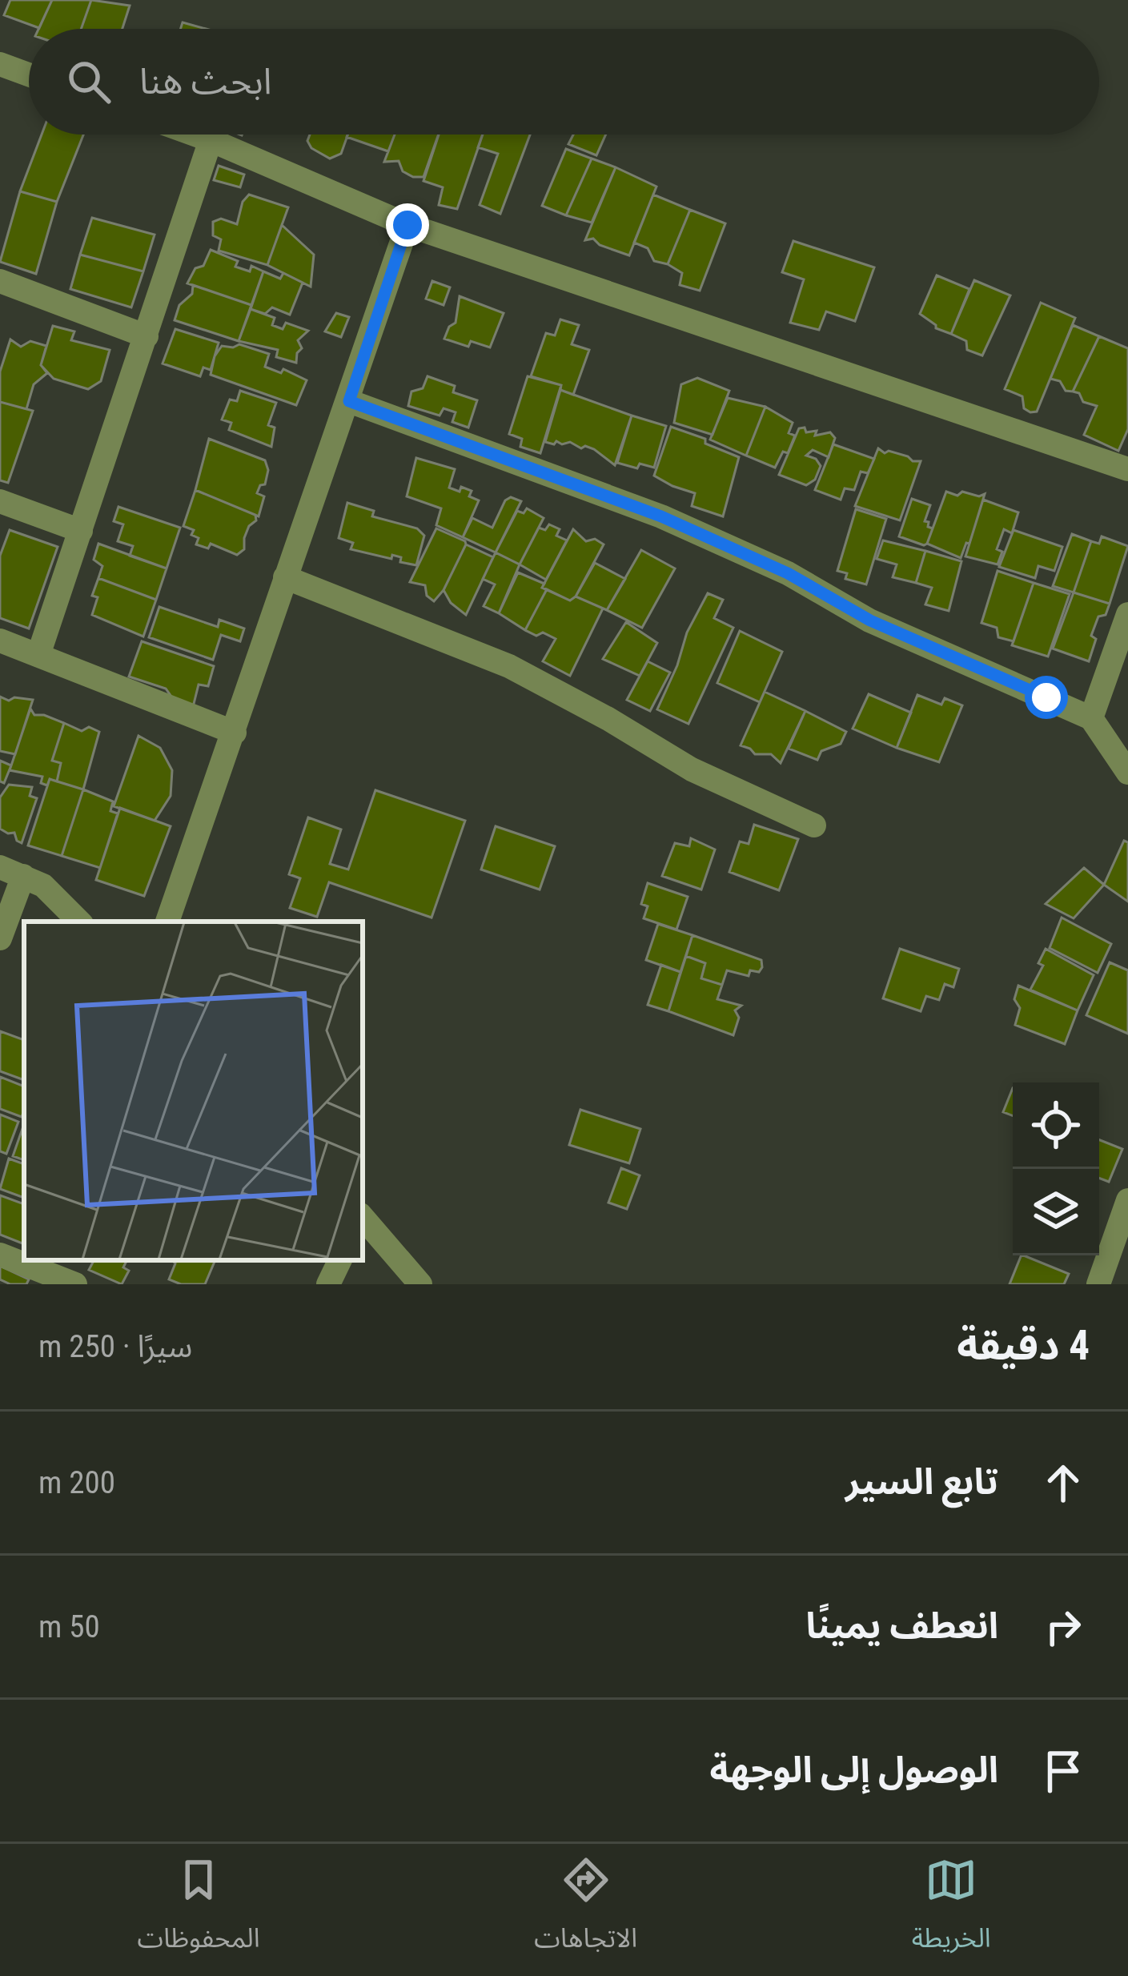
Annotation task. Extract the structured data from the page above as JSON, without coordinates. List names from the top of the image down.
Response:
{
  "page": {
    "search": "ابحث هنا",
    "heading": ["4 دقيقة", "سيرًا · 250 m"],
    "list": [
      ["تابع السير", "200 m"],
      ["انعطف يمينًا", "50 m"],
      "الوصول إلى الوجهة"
    ],
    "nav": ["الخريطة", "الاتجاهات", "المحفوظات"]
  }
}
